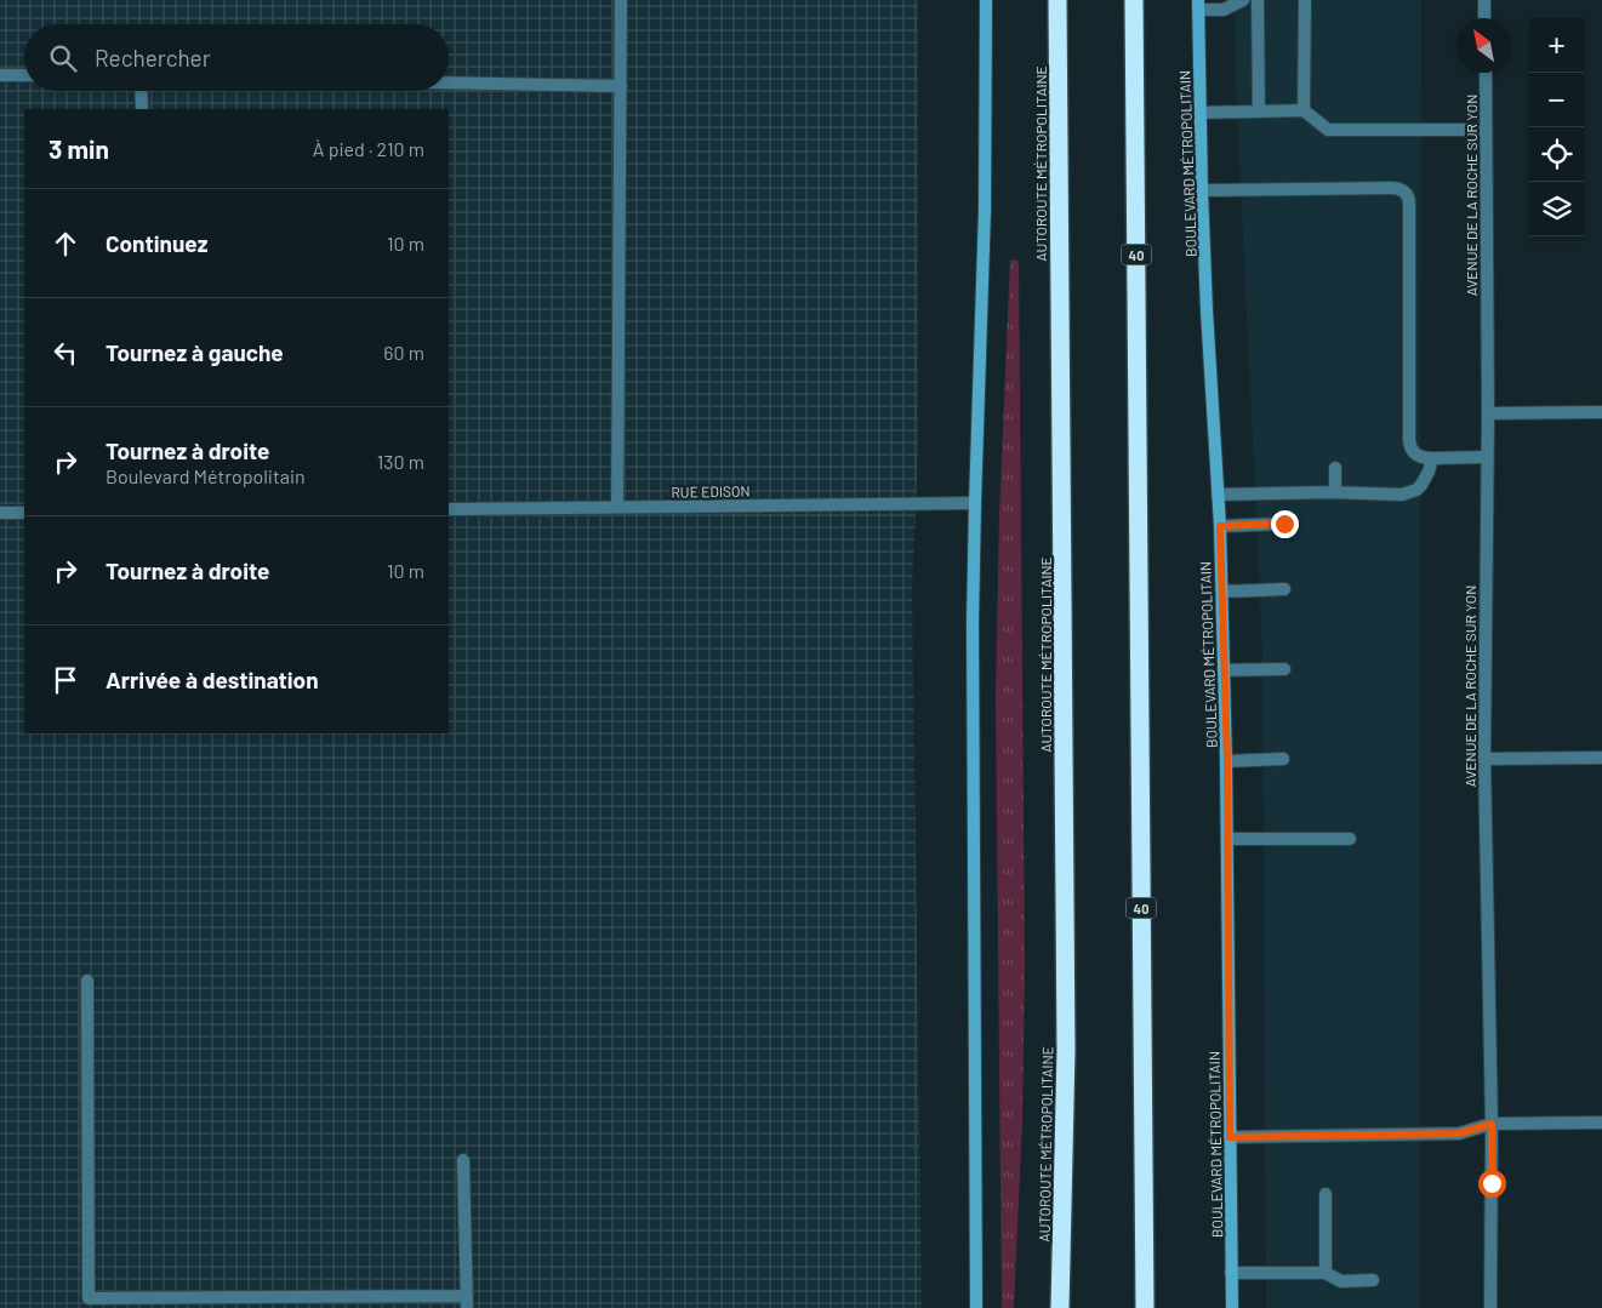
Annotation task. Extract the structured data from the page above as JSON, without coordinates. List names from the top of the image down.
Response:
{
  "streets": {
    "highway": ["AUTOROUTE MÉTROPOLITAINE", "40"],
    "main road": ["BOULEVARD MÉTROPOLITAIN"],
    "street": ["AVENUE DE LA ROCHE SUR YON", "RUE EDISON"]
  },
  "north": "top left",
  "page": {
    "map_buttons": ["+", "−"],
    "search": "Rechercher",
    "heading": ["3 min", "À pied · 210 m"],
    "list": [
      ["Continuez", "10 m"],
      ["Tournez à gauche", "60 m"],
      ["Tournez à droite", "Boulevard Métropolitain", "130 m"],
      ["Tournez à droite", "10 m"],
      "Arrivée à destination"
    ]
  }
}
